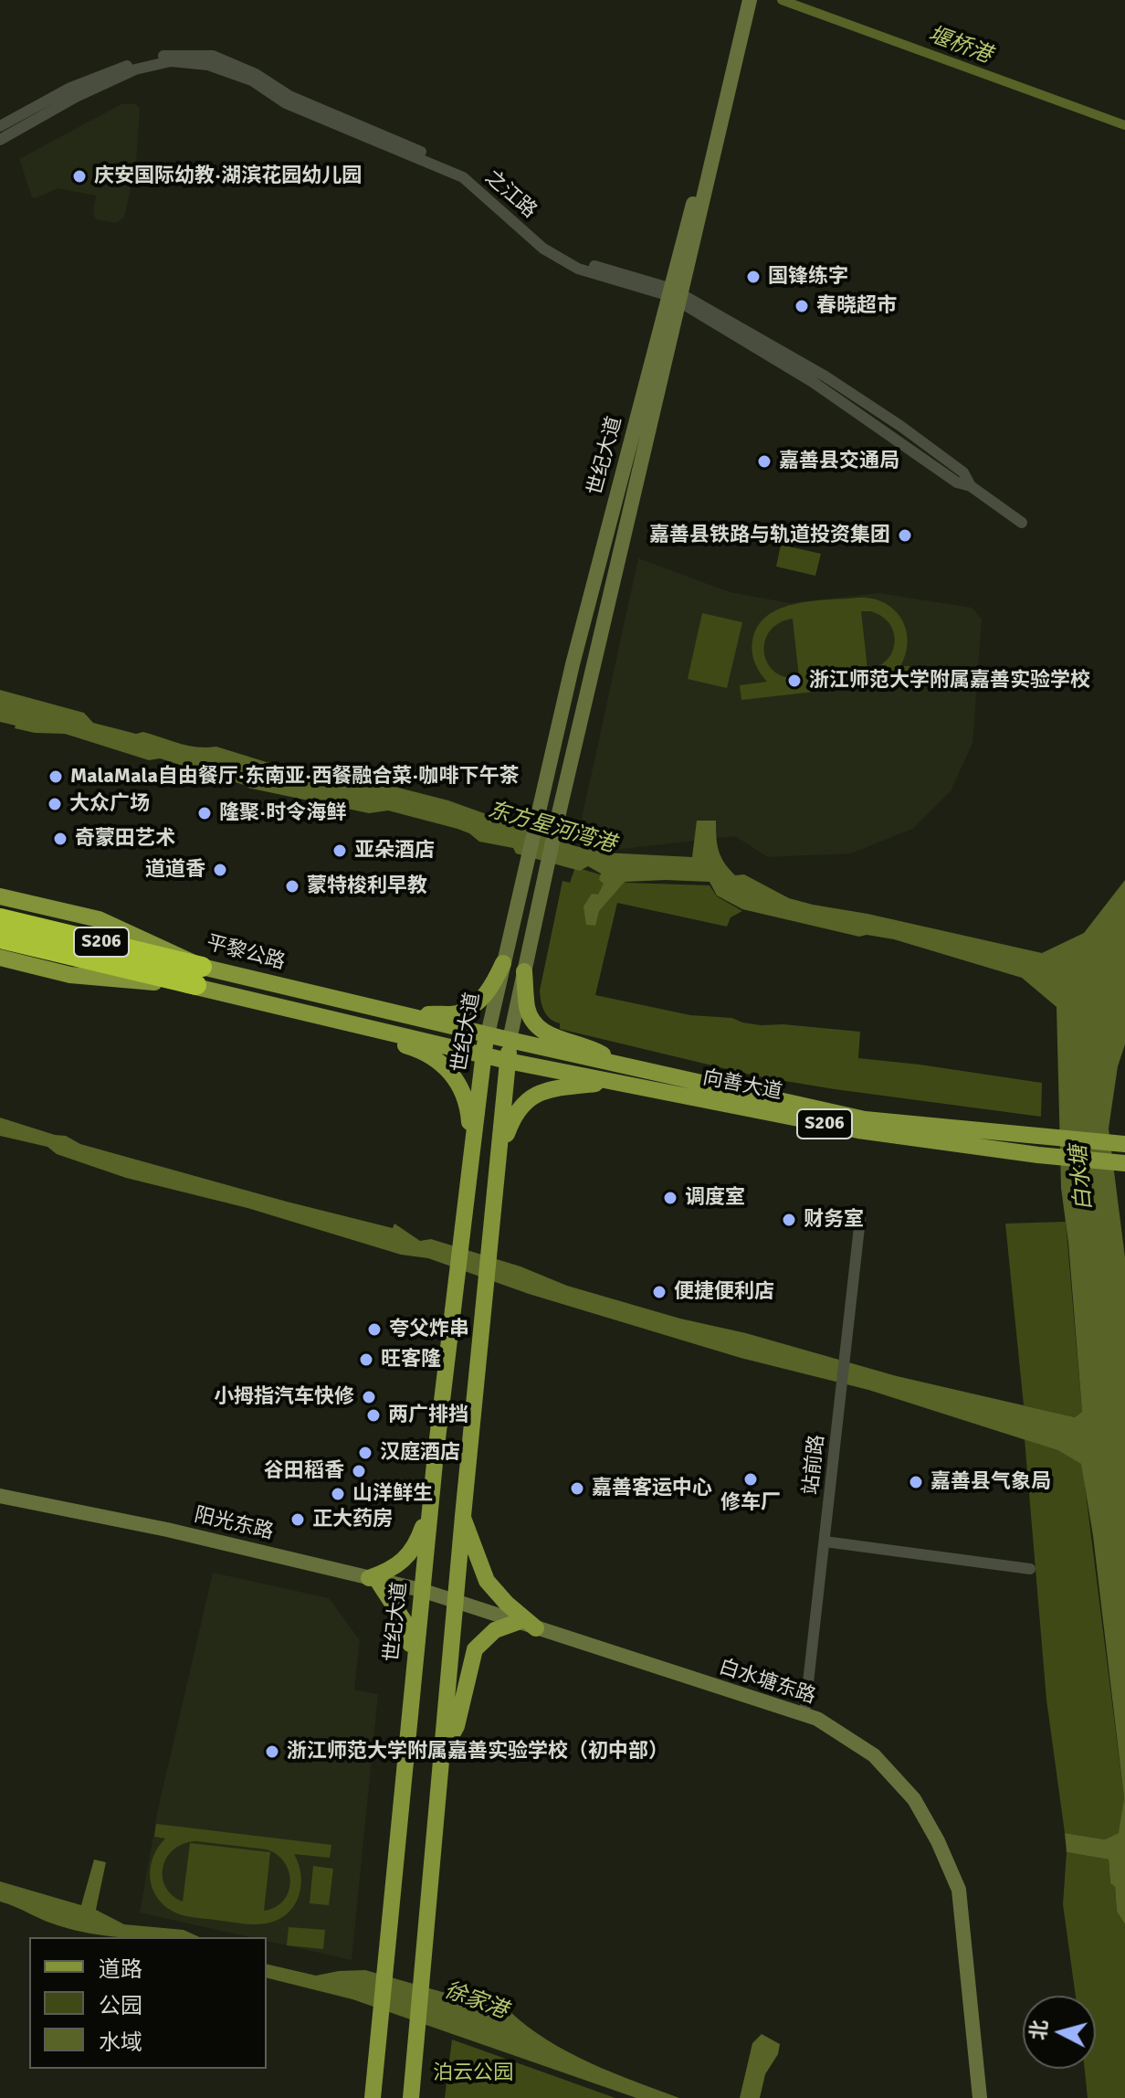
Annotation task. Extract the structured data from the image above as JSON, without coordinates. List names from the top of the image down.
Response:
{
  "streets": {
    "highway": ["S206"],
    "main road": [
      "世纪大道",
      "平黎公路",
      "向善大道",
      "阳光东路",
      "白水塘东路"
    ],
    "street": ["之江路", "站前路"]
  },
  "crossings": [
    ["之江路", "世纪大道"],
    ["世纪大道", "平黎公路"],
    ["世纪大道", "向善大道"],
    ["世纪大道", "阳光东路"],
    ["世纪大道", "白水塘东路"],
    ["S206", "平黎公路"],
    ["平黎公路", "向善大道"],
    ["站前路", "白水塘东路"],
    ["阳光东路", "白水塘东路"]
  ],
  "water": [
    "堰桥港",
    "东方星河湾港",
    "白水塘",
    "徐家港"
  ],
  "parks": ["泊云公园"],
  "places": [
    "庆安国际幼教·湖滨花园幼儿园",
    "国锋练字",
    "春晓超市",
    "嘉善县交通局",
    "嘉善县铁路与轨道投资集团",
    "浙江师范大学附属嘉善实验学校",
    "MalaMala自由餐厅·东南亚·西餐融合菜·咖啡下午茶",
    "大众广场",
    "隆聚·时令海鲜",
    "奇蒙田艺术",
    "亚朵酒店",
    "道道香",
    "蒙特梭利早教",
    "调度室",
    "财务室",
    "便捷便利店",
    "夸父炸串",
    "旺客隆",
    "小拇指汽车快修",
    "两广排挡",
    "汉庭酒店",
    "谷田稻香",
    "修车厂",
    "嘉善县气象局",
    "嘉善客运中心",
    "山洋鲜生",
    "正大药房",
    "浙江师范大学附属嘉善实验学校（初中部）"
  ],
  "legend": ["道路", "公园", "水域"],
  "north": "left"
}
